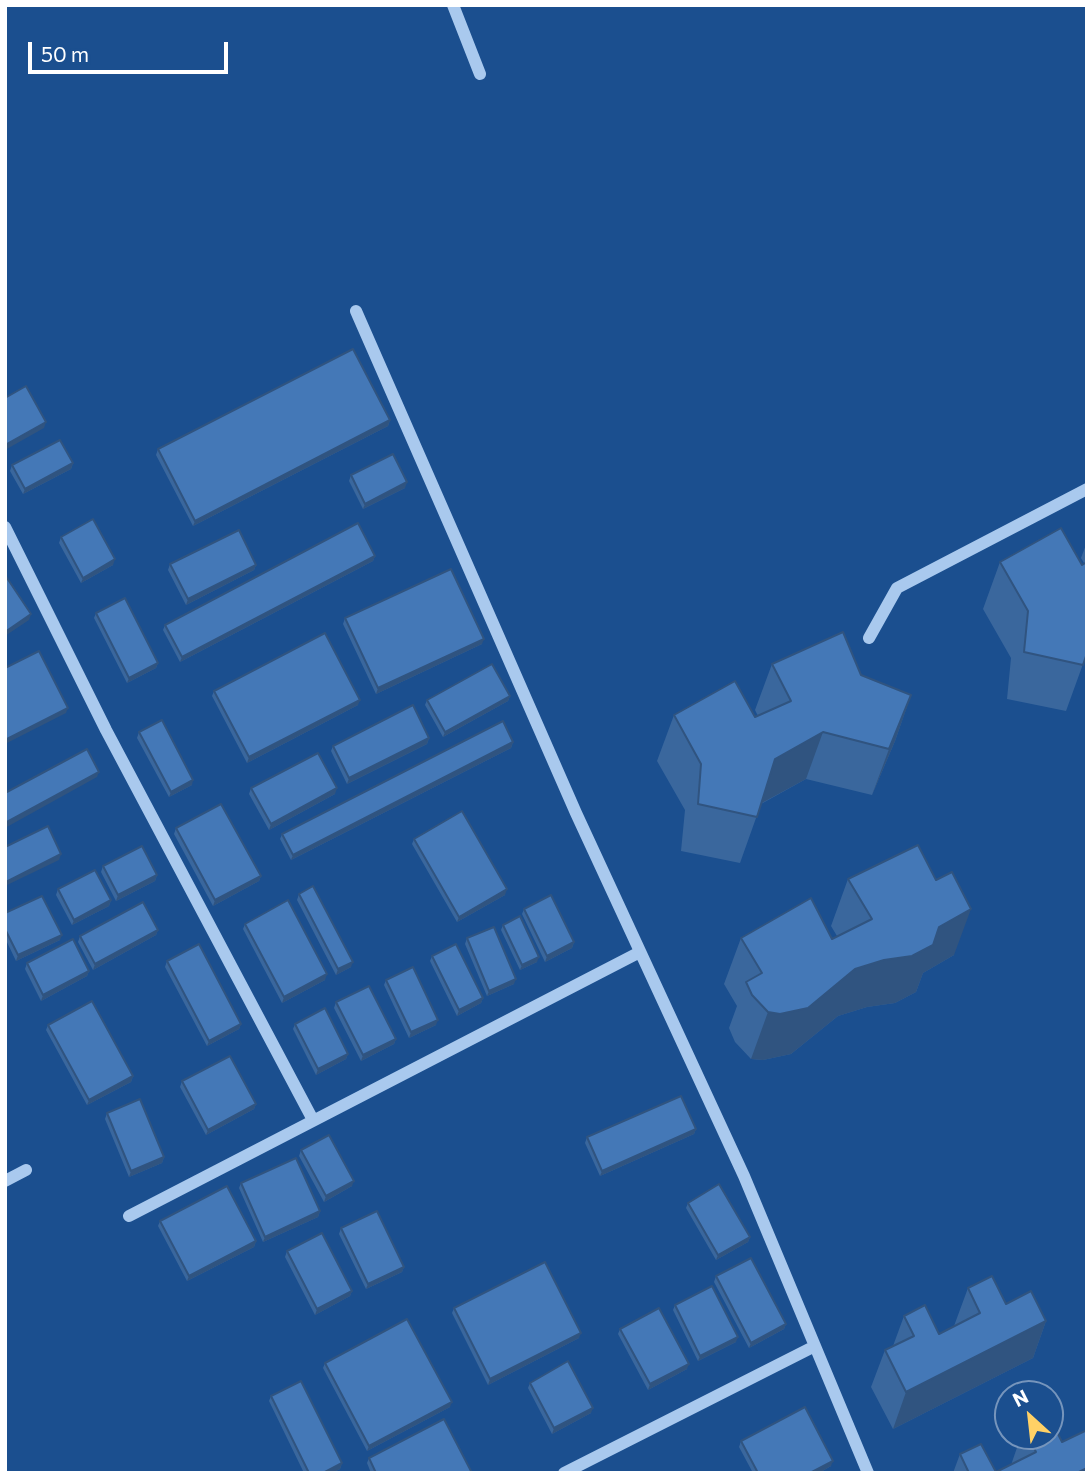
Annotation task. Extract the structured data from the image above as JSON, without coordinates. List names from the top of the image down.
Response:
{
  "scale_bar": "50 m",
  "north": "top left"
}
